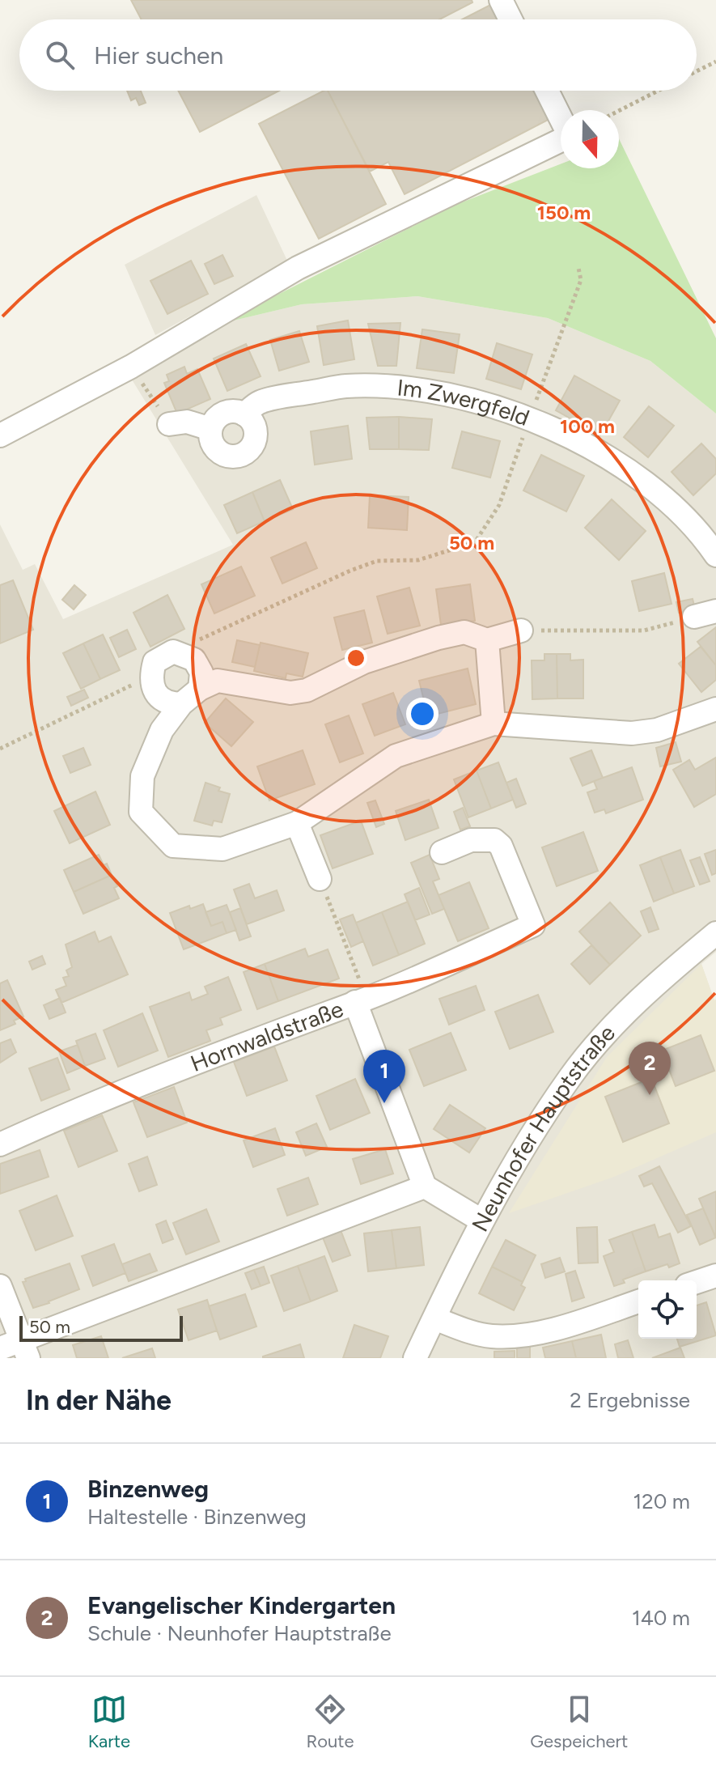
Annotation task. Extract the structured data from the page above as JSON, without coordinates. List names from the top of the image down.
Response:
{
  "streets": {
    "street": ["Im Zwergfeld", "Hornwaldstraße", "Neunhofer Hauptstraße"]
  },
  "scale_bar": "50 m",
  "north": "bottom",
  "page": {
    "search": "Hier suchen",
    "pins": ["2", "1"],
    "scale": "50 m",
    "heading": ["In der Nähe", "2 Ergebnisse"],
    "list": [
      {
        "mark": "1",
        "name": "Binzenweg",
        "note": "Haltestelle · Binzenweg",
        "value": "120 m"
      },
      {
        "mark": "2",
        "name": "Evangelischer Kindergarten",
        "note": "Schule · Neunhofer Hauptstraße",
        "value": "140 m"
      }
    ],
    "nav": ["Karte", "Route", "Gespeichert"]
  },
  "rings": ["150 m", "100 m", "50 m"]
}
